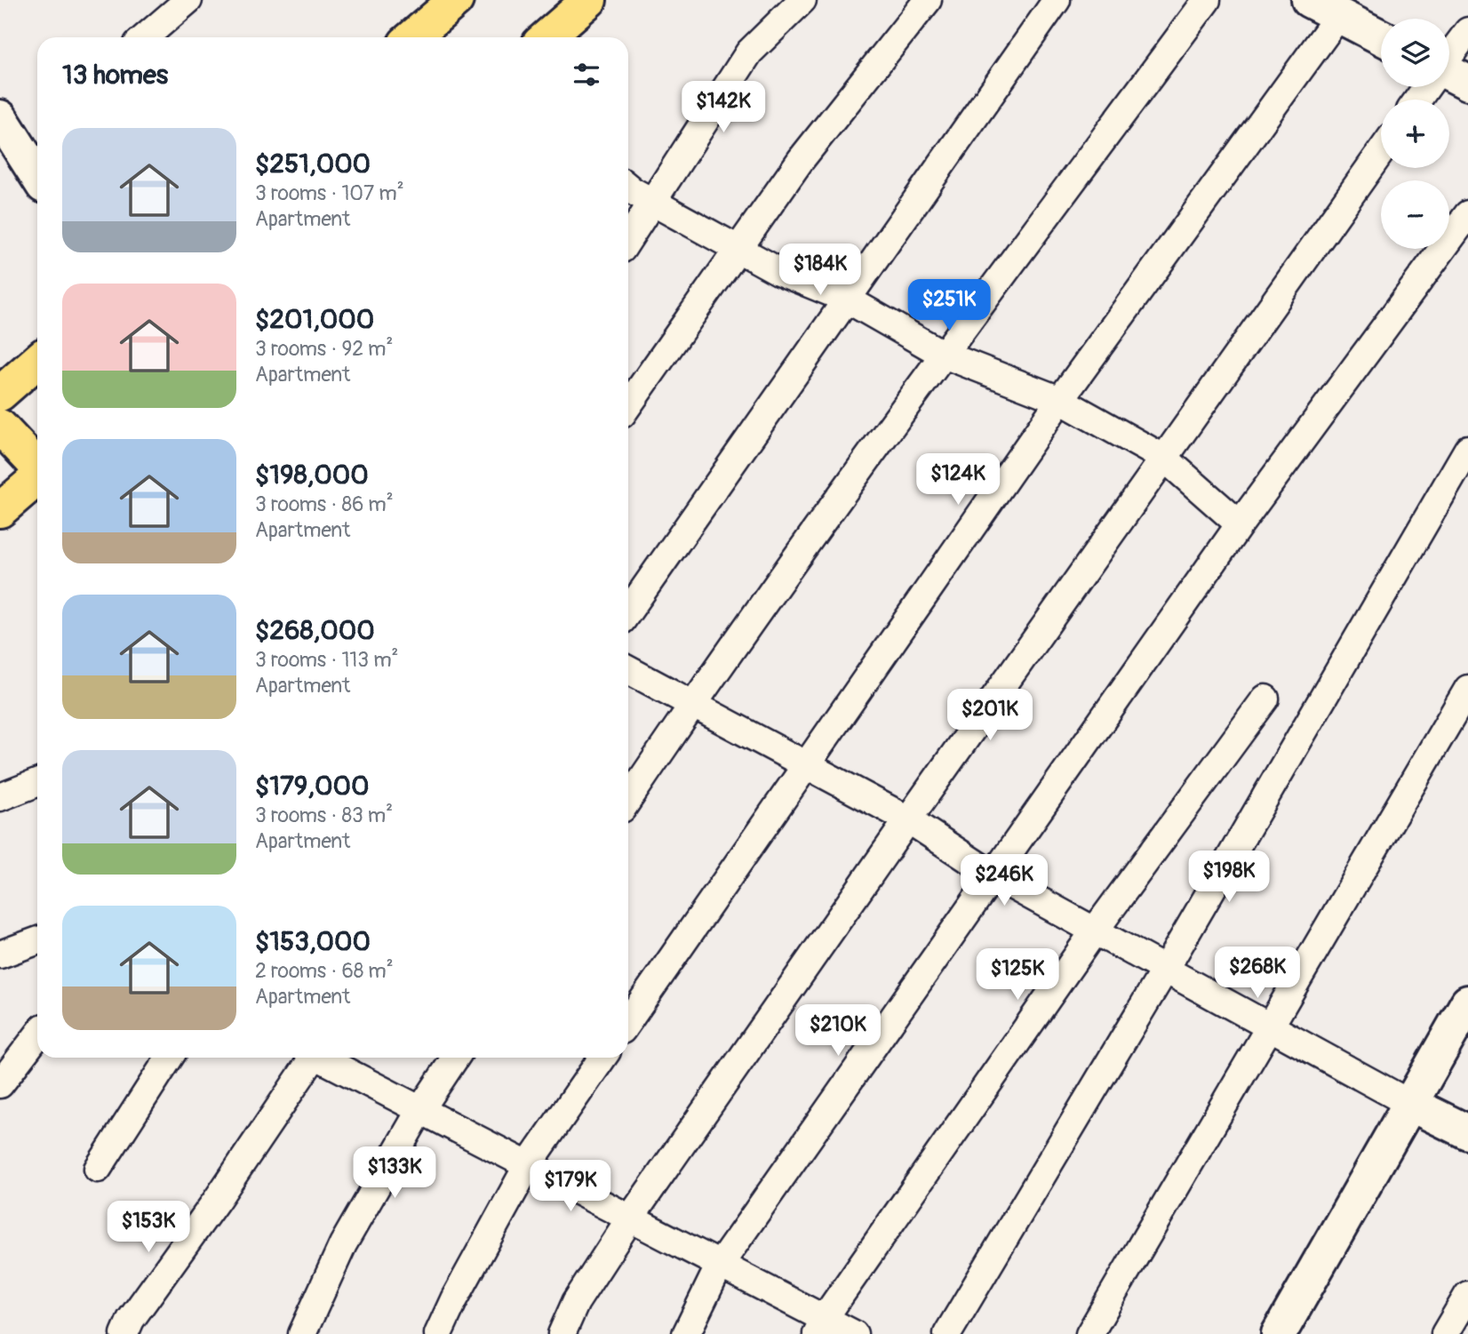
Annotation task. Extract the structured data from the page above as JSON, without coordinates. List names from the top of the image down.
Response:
{
  "page": {
    "map_buttons": ["+", "−"],
    "heading": "13 homes",
    "price": [
      "$142K",
      "$184K",
      "$251K",
      "$124K",
      "$201K",
      "$198K",
      "$246K",
      "$268K",
      "$125K",
      "$210K",
      "$133K",
      "$179K",
      "$153K"
    ],
    "list": [
      {
        "name": "$251,000",
        "note": "3 rooms · 107 m² · Apartment"
      },
      {
        "name": "$201,000",
        "note": "3 rooms · 92 m² · Apartment"
      },
      {
        "name": "$198,000",
        "note": "3 rooms · 86 m² · Apartment"
      },
      {
        "name": "$268,000",
        "note": "3 rooms · 113 m² · Apartment"
      },
      {
        "name": "$179,000",
        "note": "3 rooms · 83 m² · Apartment"
      },
      {
        "name": "$153,000",
        "note": "2 rooms · 68 m² · Apartment"
      }
    ]
  }
}
